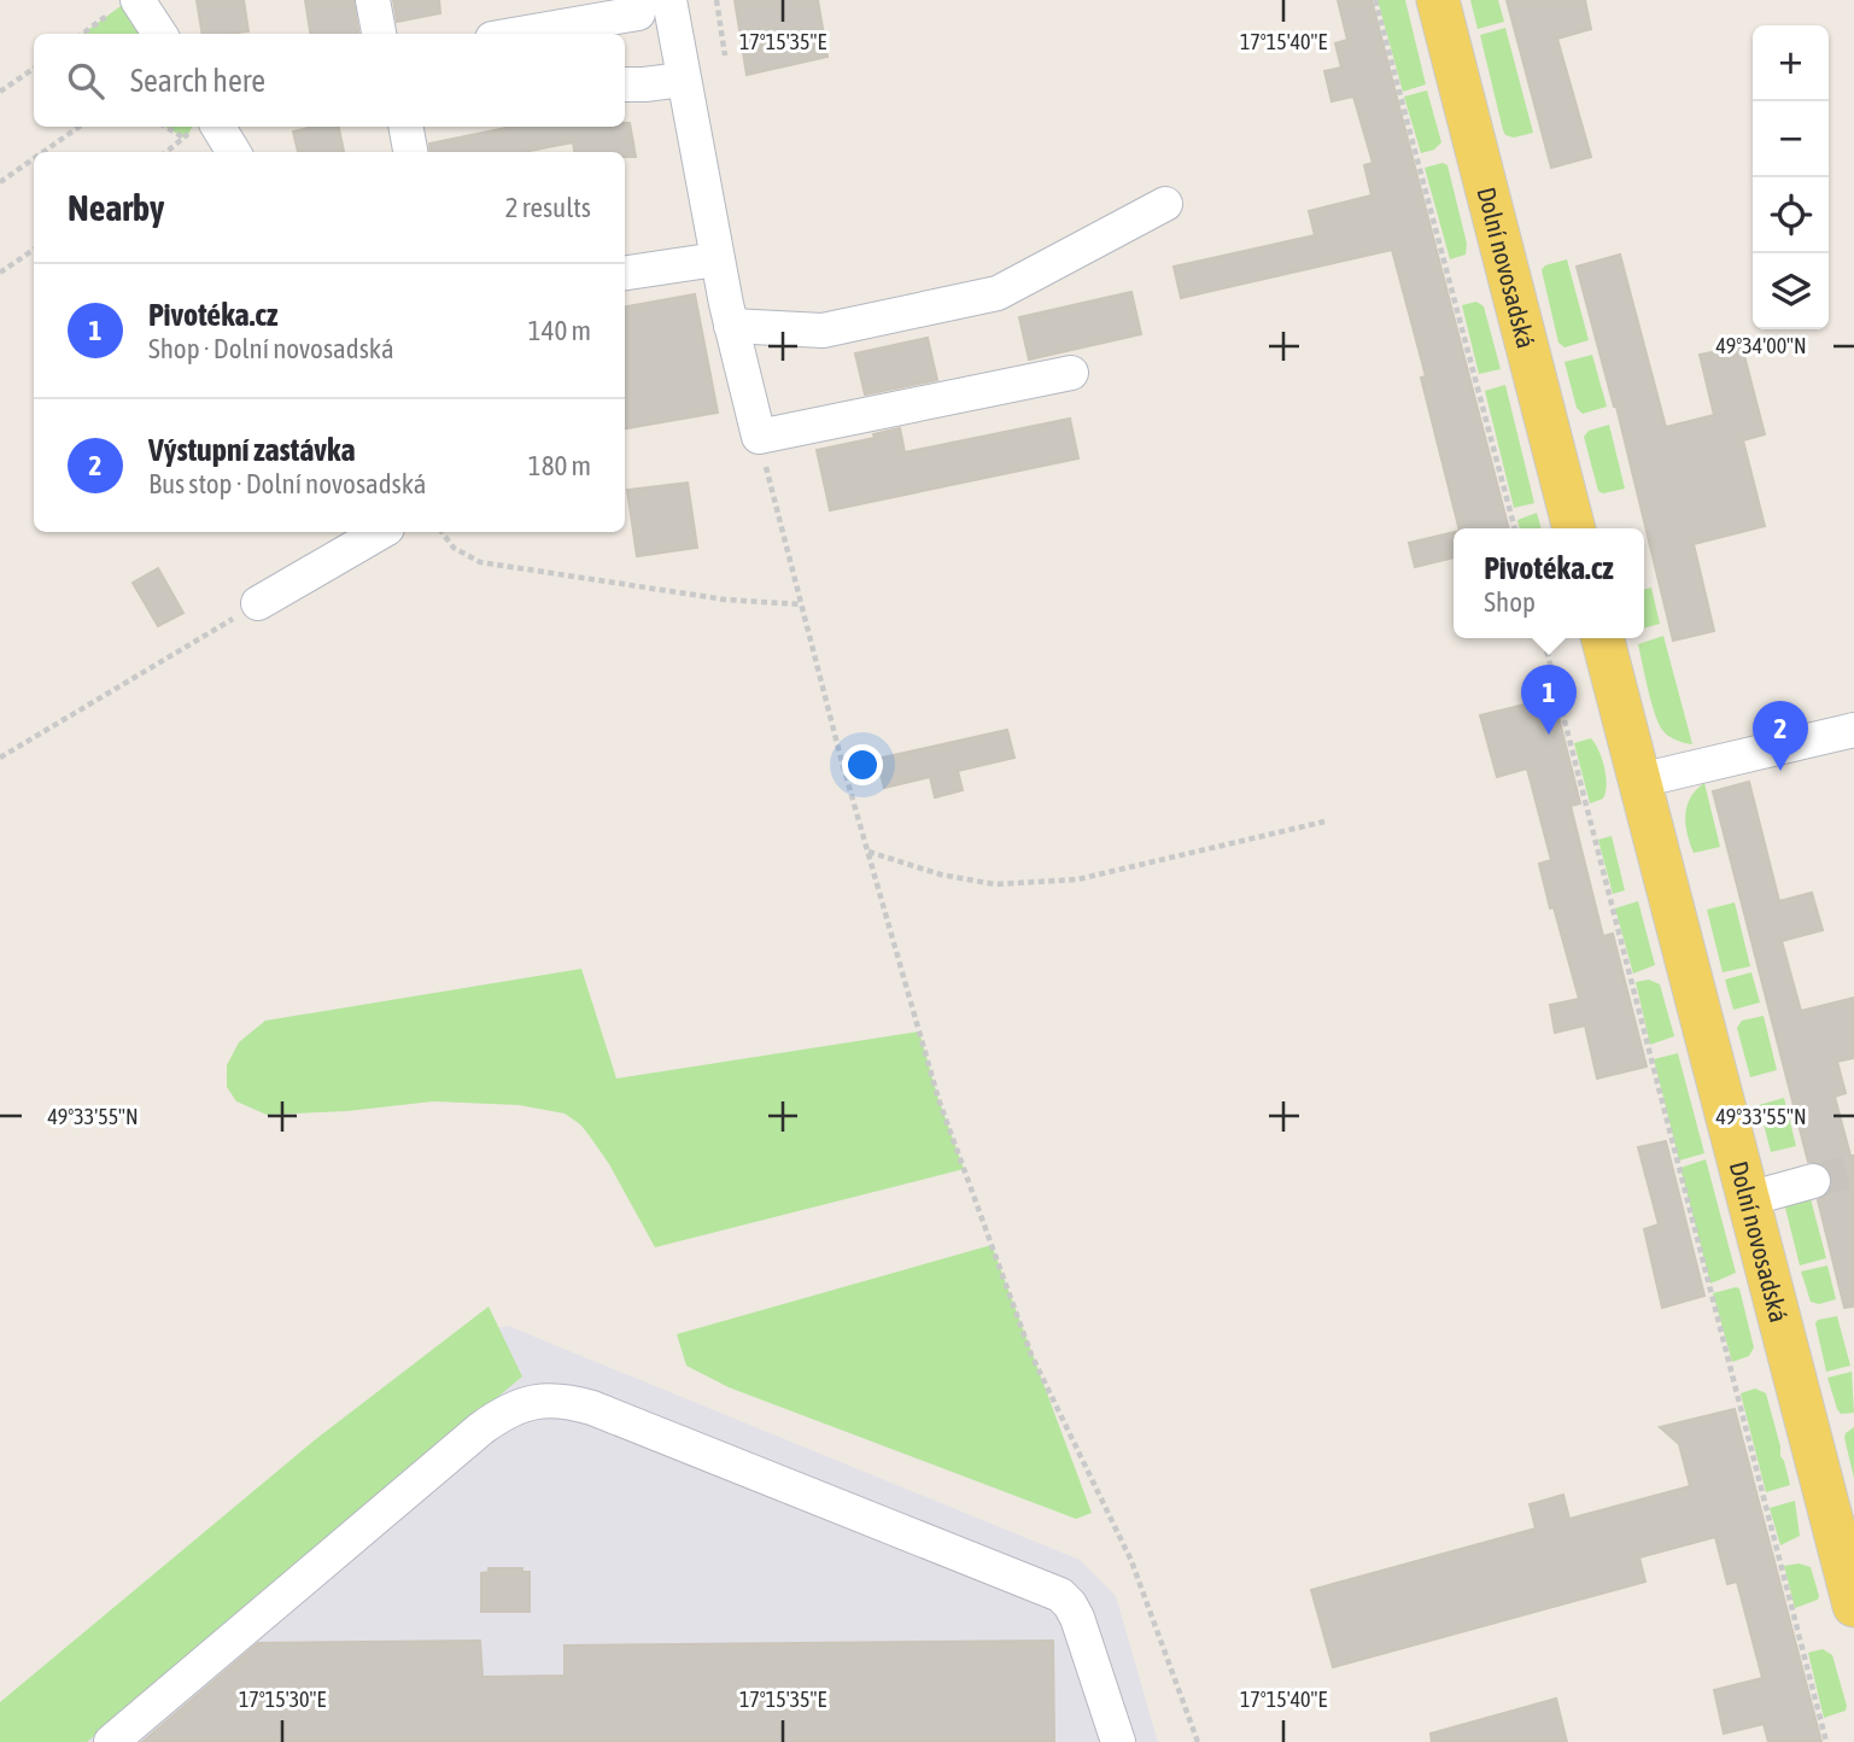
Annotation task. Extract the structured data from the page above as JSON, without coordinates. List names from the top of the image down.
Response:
{
  "streets": {
    "main road": ["Dolní novosadská"]
  },
  "page": {
    "map_buttons": ["+", "−"],
    "search": "Search here",
    "heading": ["Nearby", "2 results"],
    "list": [
      {
        "mark": "1",
        "name": "Pivotéka.cz",
        "note": "Shop · Dolní novosadská",
        "value": "140 m"
      },
      {
        "mark": "2",
        "name": "Výstupní zastávka",
        "note": "Bus stop · Dolní novosadská",
        "value": "180 m"
      }
    ],
    "popup": ["Pivotéka.cz", "Shop"],
    "pins": ["1", "2"]
  },
  "coordinates": [
    "17°15'35\"E",
    "17°15'40\"E",
    "49°34'00\"N",
    "49°33'55\"N",
    "17°15'30\"E"
  ]
}
